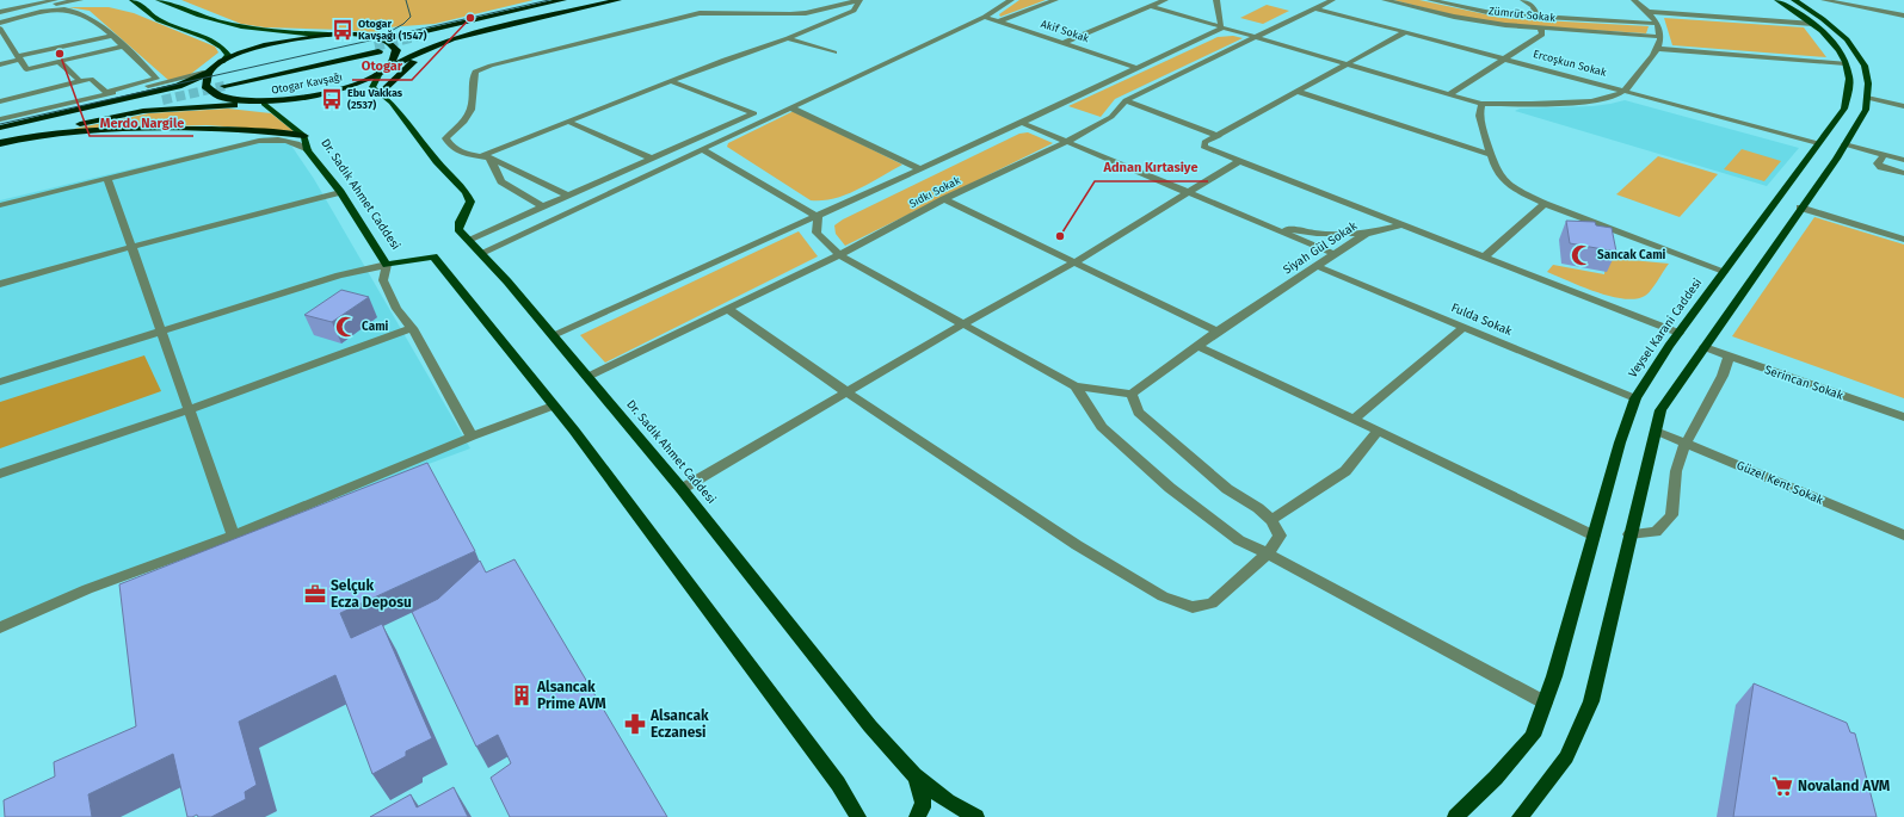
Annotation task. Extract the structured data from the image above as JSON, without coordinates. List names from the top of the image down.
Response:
{
  "streets": {
    "highway": ["Otogar Kavşağı"],
    "main road": ["Dr. Sadık Ahmet Caddesi", "Veysel Karani Caddesi"],
    "street": [
      "Zümrüt Sokak",
      "Akif Sokak",
      "Ercoşkun Sokak",
      "Sıdkı Sokak",
      "Siyah Gül Sokak",
      "Fulda Sokak",
      "Serincan Sokak",
      "Güzel Kent Sokak"
    ]
  },
  "crossings": [
    ["Ercoşkun Sokak", "Sıdkı Sokak"],
    ["Ercoşkun Sokak", "Veysel Karani Caddesi"],
    ["Otogar Kavşağı", "Dr. Sadık Ahmet Caddesi"],
    ["Sıdkı Sokak", "Dr. Sadık Ahmet Caddesi"],
    ["Siyah Gül Sokak", "Fulda Sokak"],
    ["Fulda Sokak", "Veysel Karani Caddesi"]
  ],
  "places": {
    "other": ["Otogar", "Merdo Nargile", "Adnan Kırtasiye"],
    "bus stop": ["Otogar Kavşağı (1547)", "Ebu Vakkas (2537)"],
    "mosque": ["Sancak Cami", "Cami"],
    "office": ["Selçuk Ecza Deposu"],
    "building": ["Alsancak Prime AVM"],
    "pharmacy": ["Alsancak Eczanesi"],
    "supermarket": ["Novaland AVM"]
  }
}
